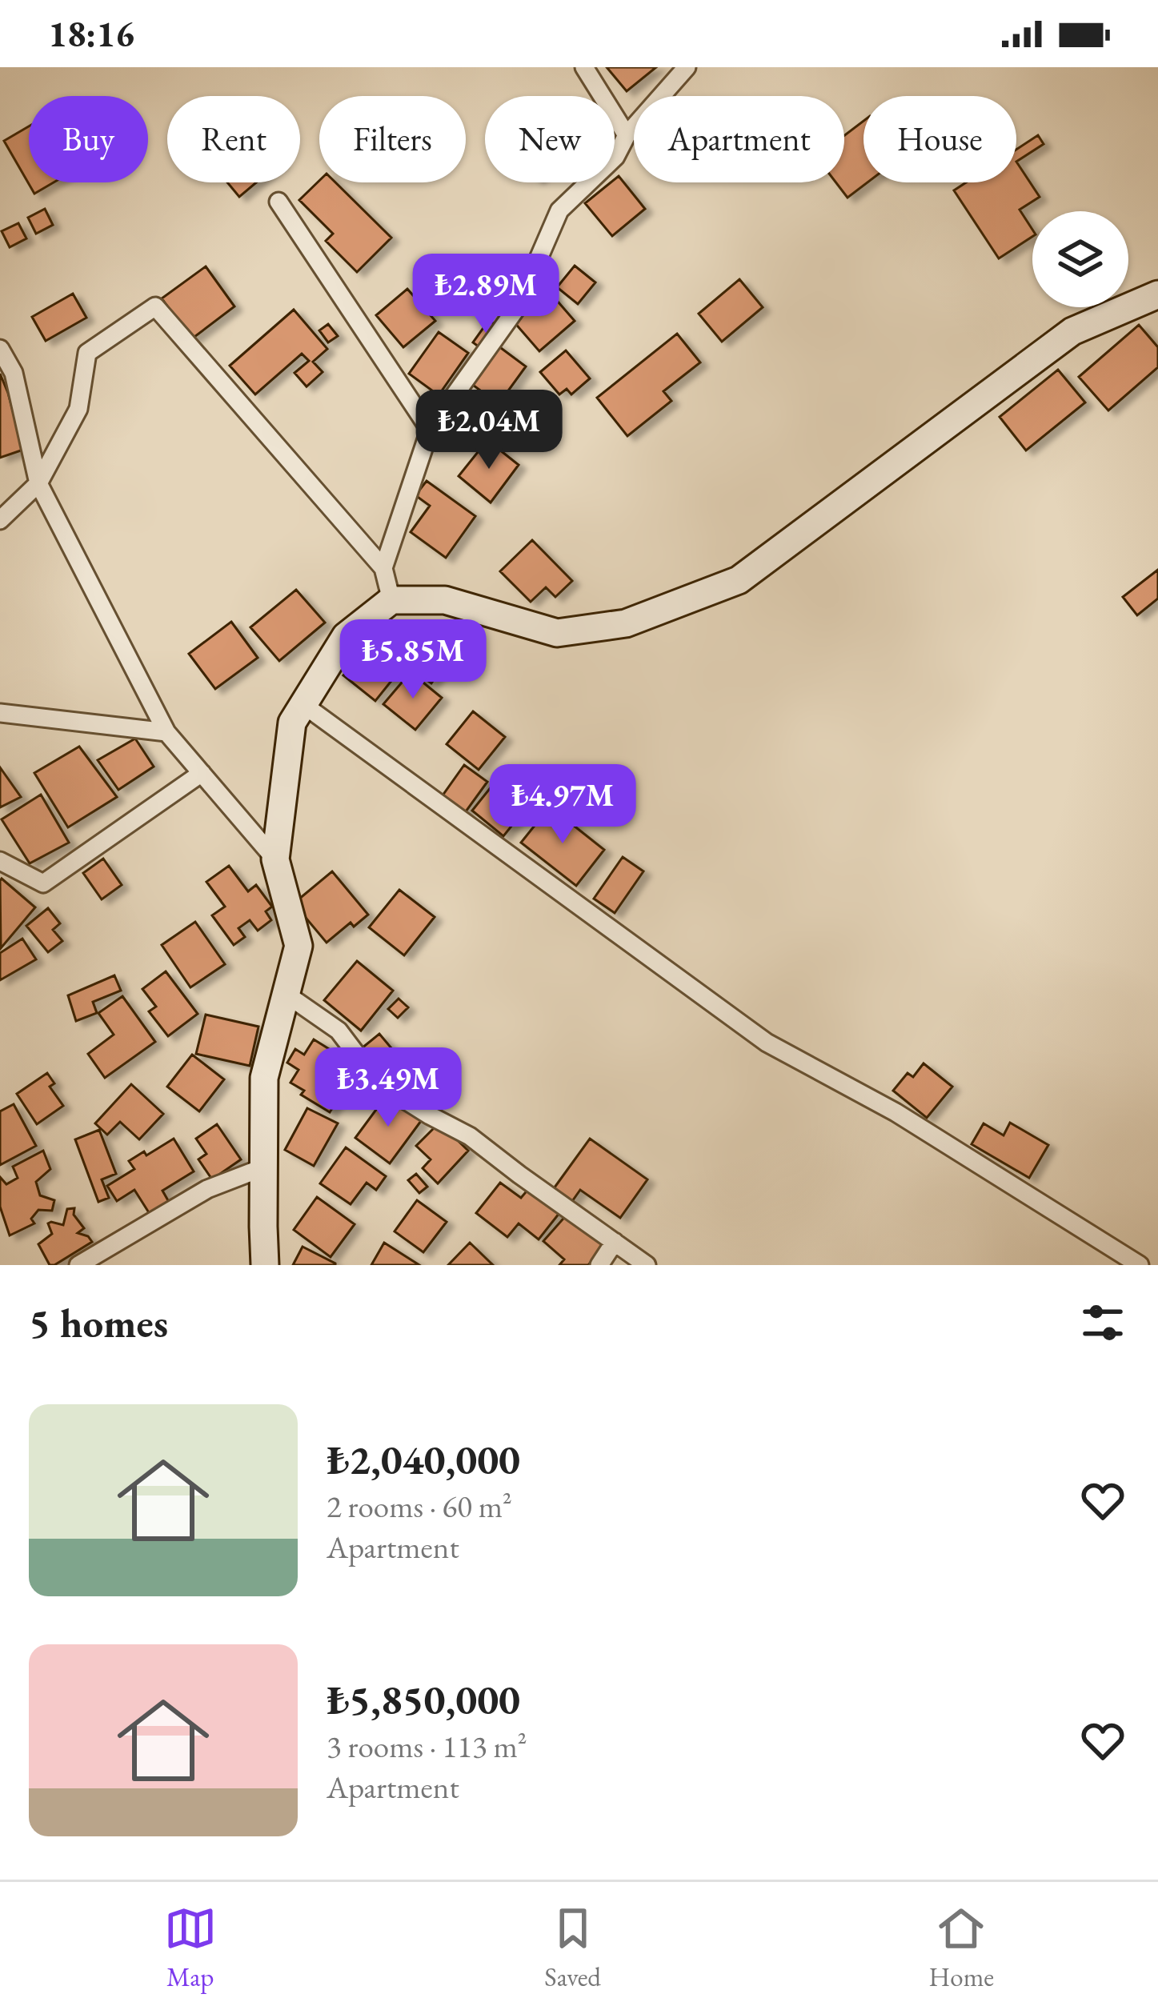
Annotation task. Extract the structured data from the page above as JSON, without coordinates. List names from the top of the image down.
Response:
{
  "page": {
    "status": "18:16",
    "chip": [
      "Buy",
      "Rent",
      "Filters",
      "New",
      "Apartment",
      "House"
    ],
    "price": [
      "₺2.89M",
      "₺2.04M",
      "₺5.85M",
      "₺4.97M",
      "₺3.49M"
    ],
    "heading": "5 homes",
    "list": [
      {
        "name": "₺2,040,000",
        "note": "2 rooms · 60 m² · Apartment"
      },
      {
        "name": "₺5,850,000",
        "note": "3 rooms · 113 m² · Apartment"
      }
    ],
    "tabs": ["Map", "Saved", "Home"]
  }
}
